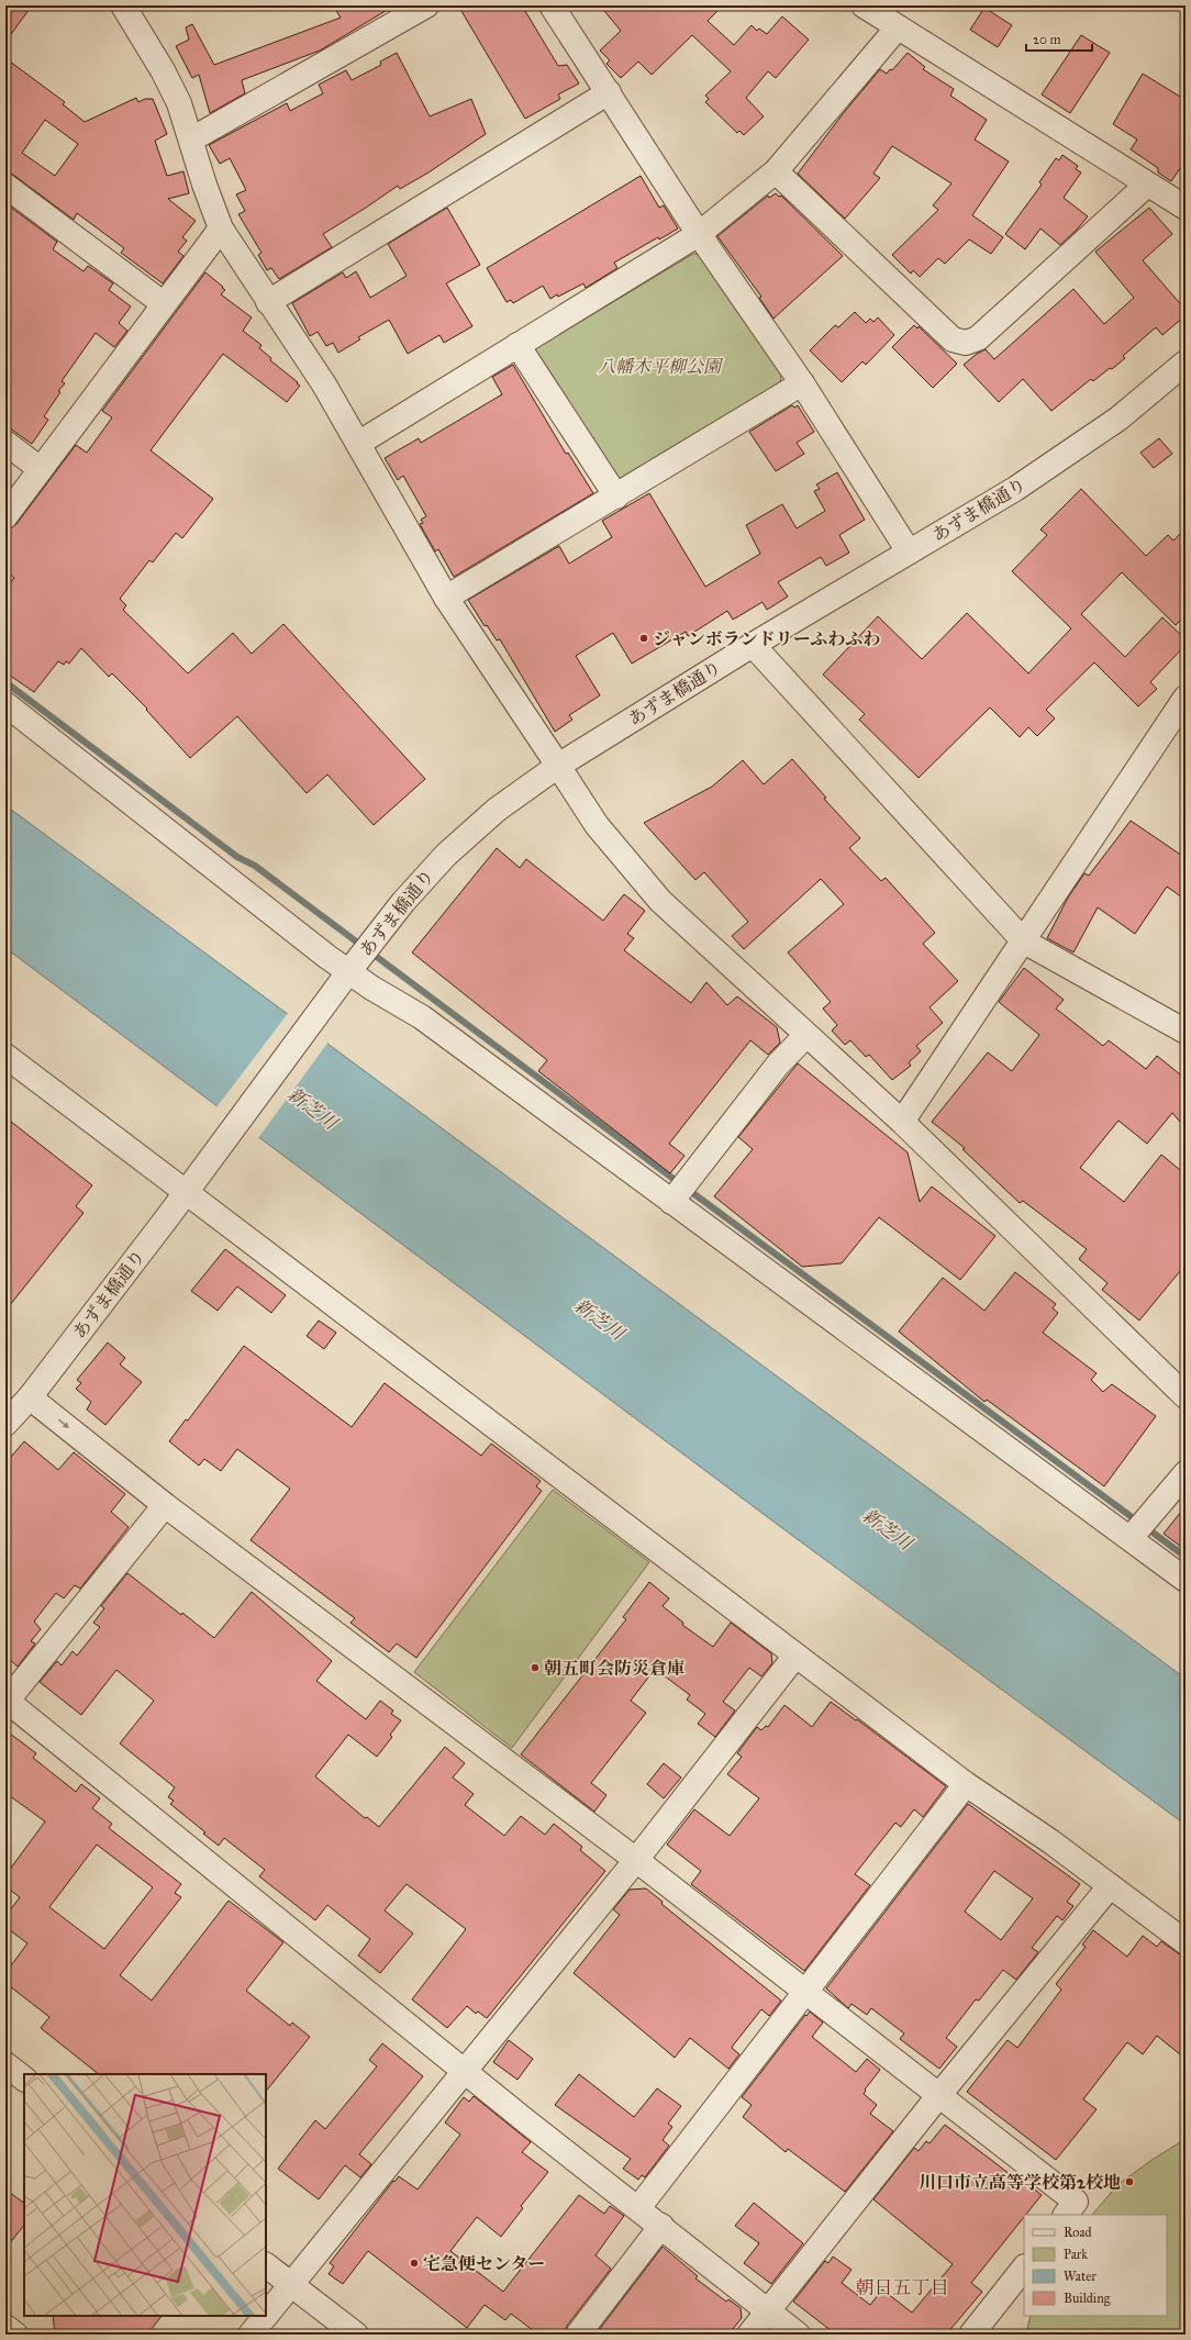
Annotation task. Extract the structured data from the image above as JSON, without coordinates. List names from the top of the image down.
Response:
{
  "streets": {
    "street": ["あずま橋通り"]
  },
  "districts": ["朝日五丁目"],
  "water": ["新芝川"],
  "parks": ["八幡木平柳公園"],
  "places": [
    "ジャンボランドリーふわふわ",
    "朝五町会防災倉庫",
    "川口市立高等学校第2校地",
    "宅急便センター"
  ],
  "legend": [
    "Road",
    "Park",
    "Water",
    "Building"
  ],
  "scale_bar": "20 m"
}
